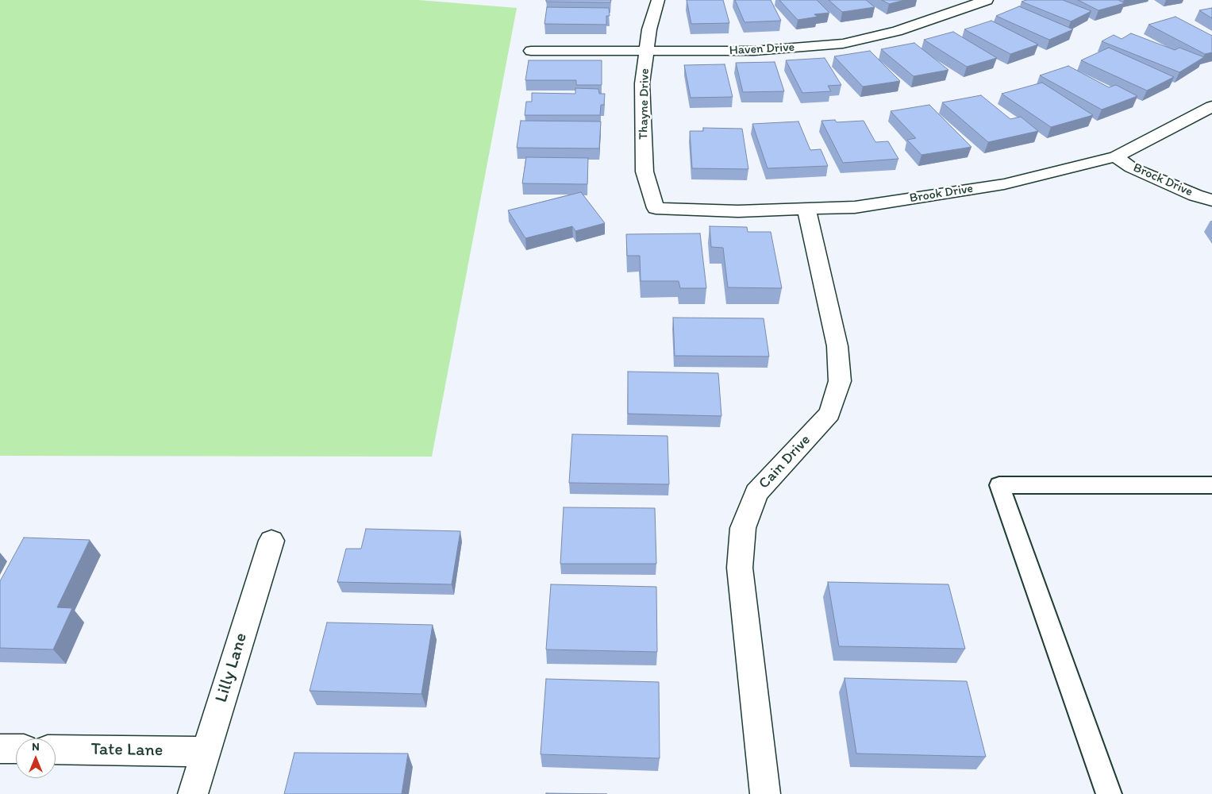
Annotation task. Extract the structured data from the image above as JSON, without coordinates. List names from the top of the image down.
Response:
{
  "streets": {
    "street": [
      "Haven Drive",
      "Thayne Drive",
      "Brock Drive",
      "Brook Drive",
      "Cain Drive",
      "Lilly Lane",
      "Tate Lane"
    ]
  },
  "crossings": [
    ["Haven Drive", "Thayne Drive"],
    ["Thayne Drive", "Brook Drive"],
    ["Brock Drive", "Brook Drive"],
    ["Brook Drive", "Cain Drive"],
    ["Lilly Lane", "Tate Lane"]
  ],
  "north": "top"
}
